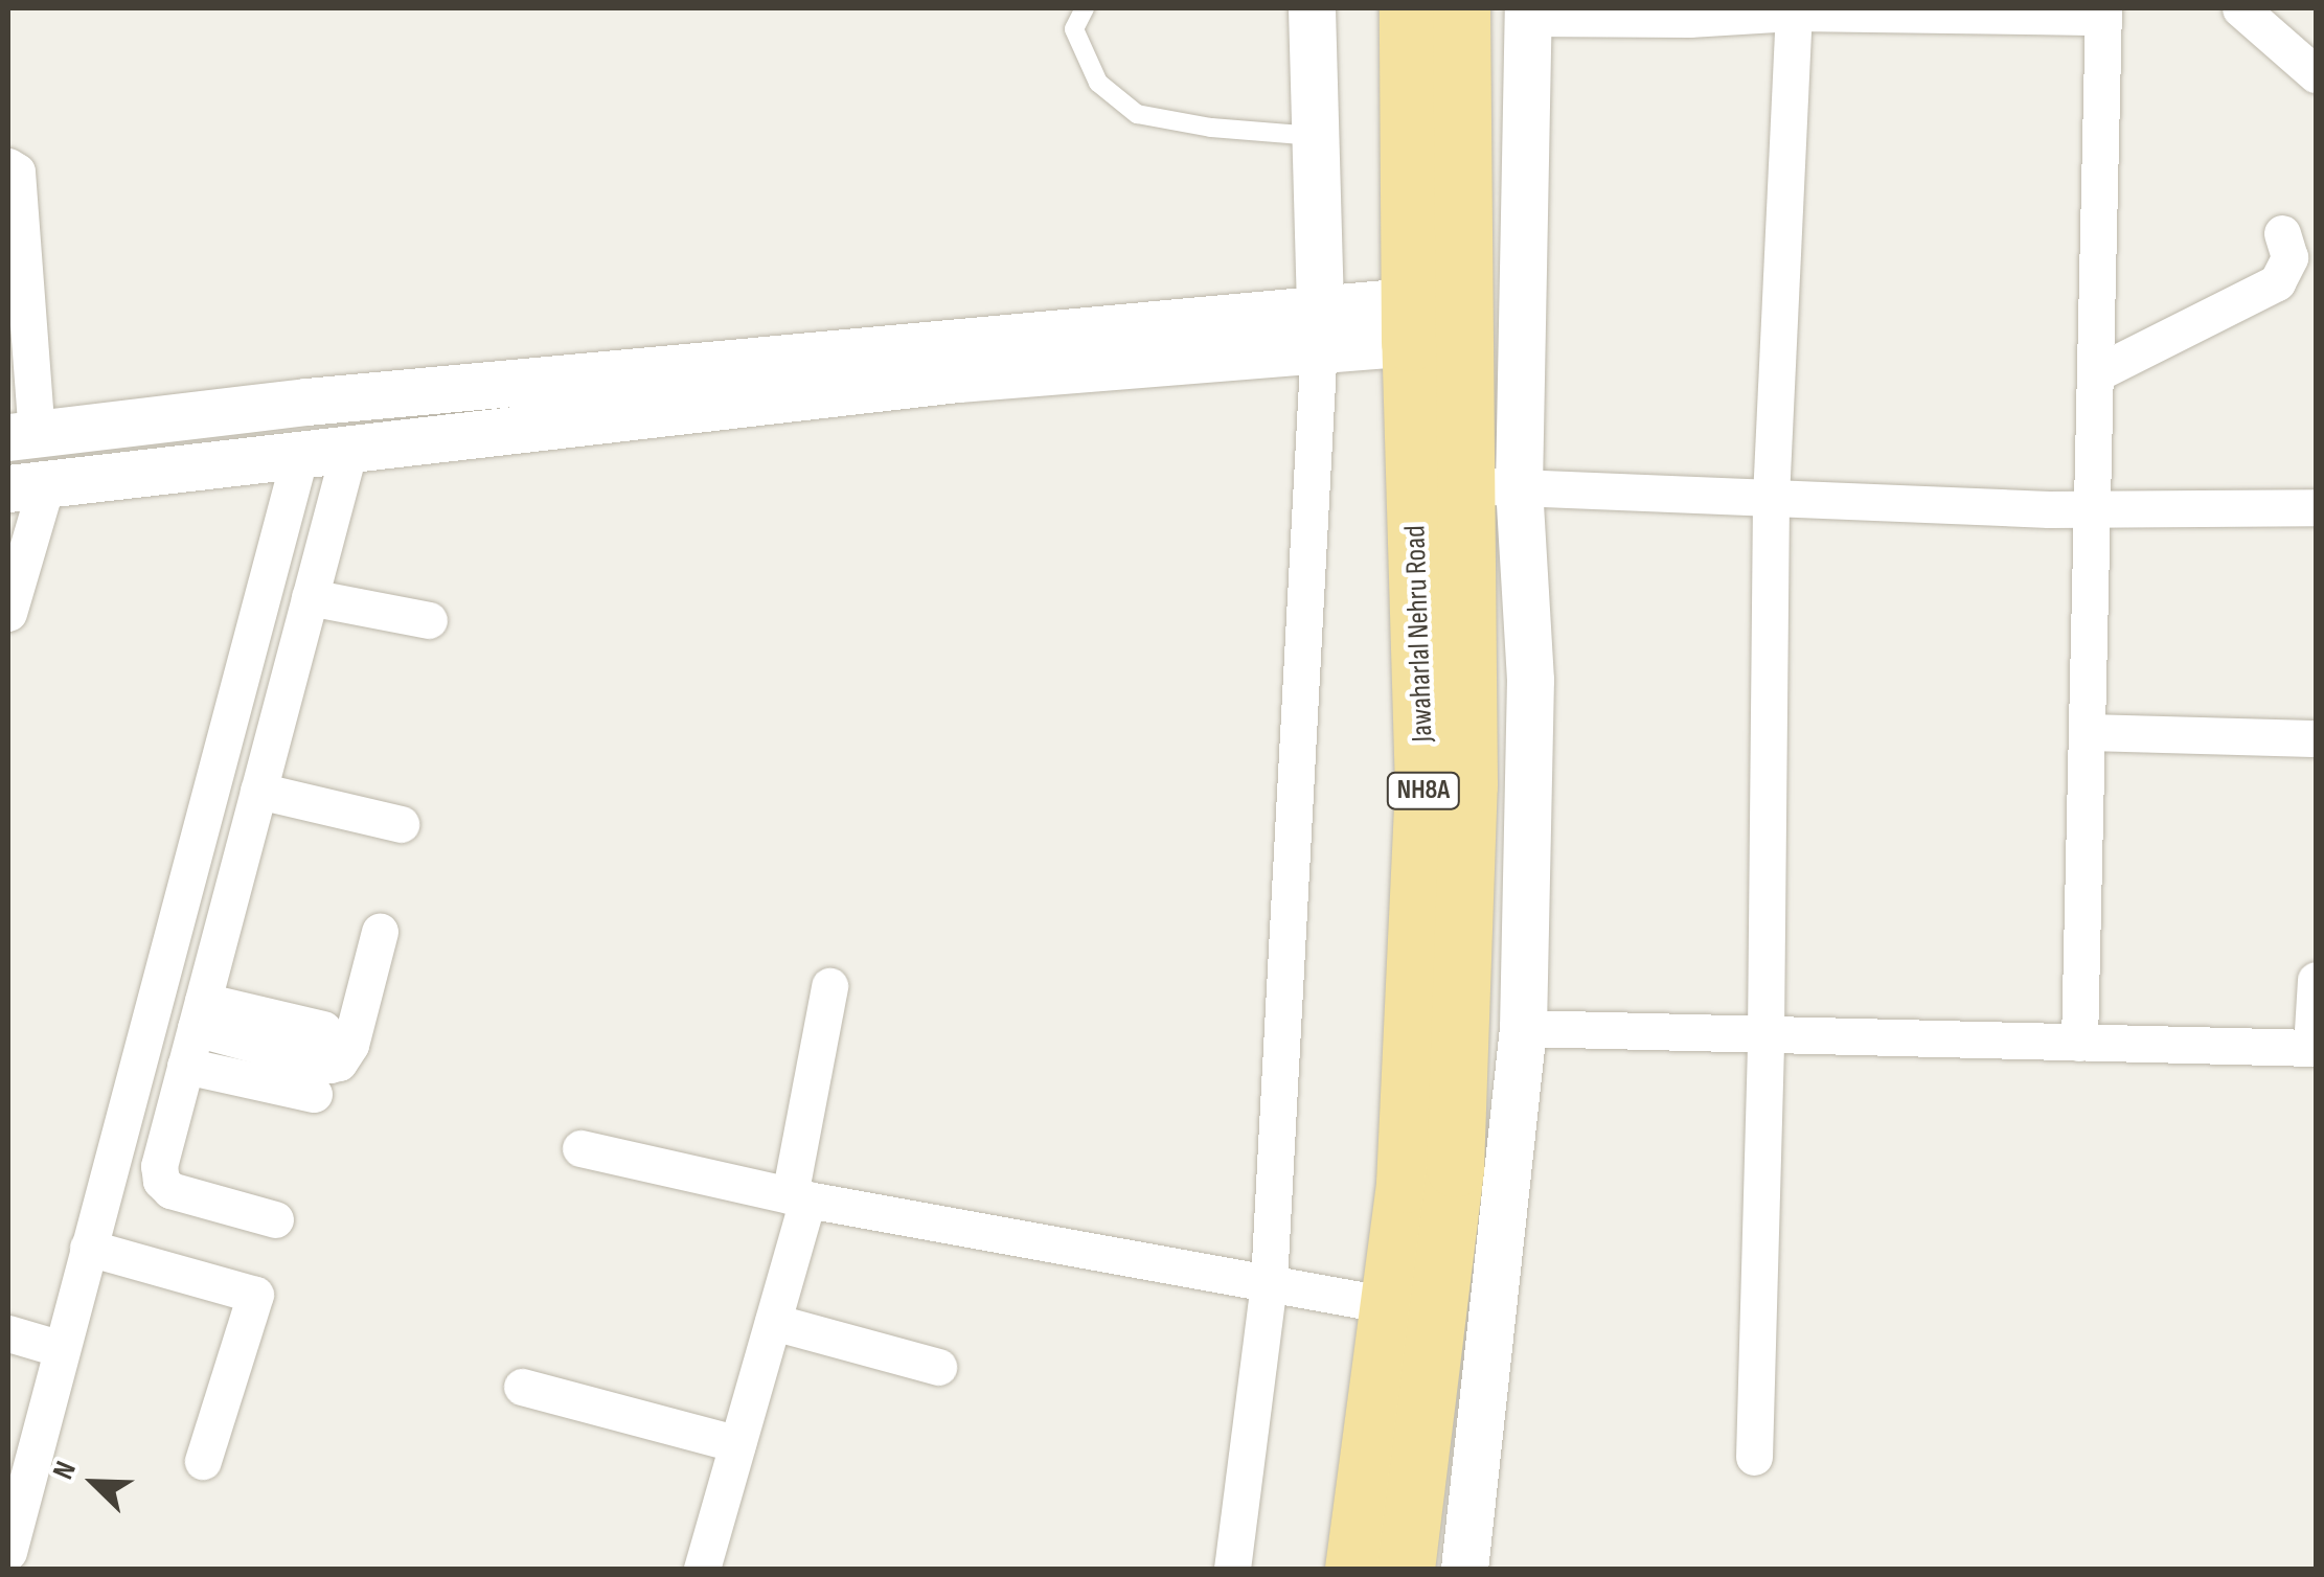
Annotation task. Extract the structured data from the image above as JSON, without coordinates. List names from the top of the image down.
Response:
{
  "streets": {
    "main road": ["Jawaharlal Nehru Road", "NH8A"]
  },
  "north": "top left"
}
